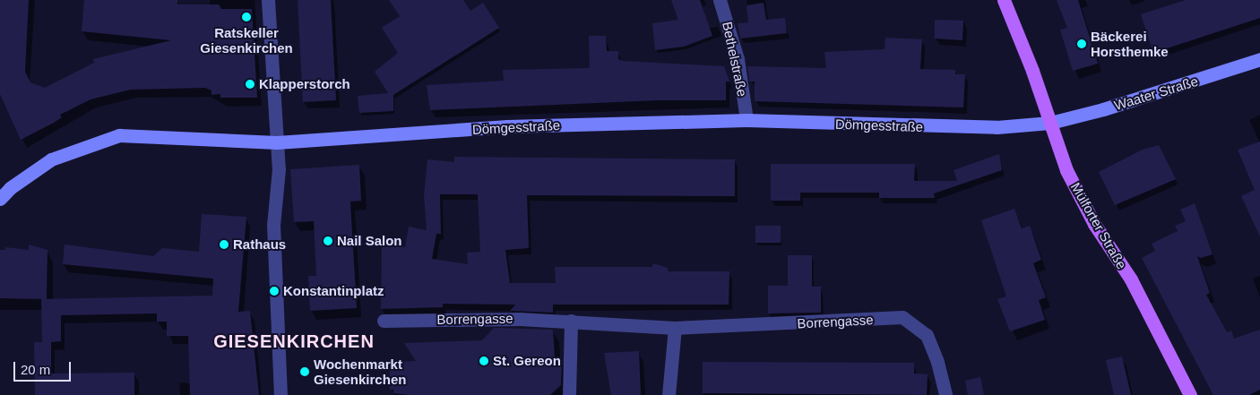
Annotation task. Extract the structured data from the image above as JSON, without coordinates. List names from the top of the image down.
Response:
{
  "streets": {
    "main road": ["Waater Straße", "Dömgesstraße", "Mülforter Straße"],
    "street": ["Bethelstraße", "Borrengasse"]
  },
  "crossings": [
    ["Bethelstraße", "Dömgesstraße"],
    ["Waater Straße", "Dömgesstraße"],
    ["Waater Straße", "Mülforter Straße"],
    ["Dömgesstraße", "Mülforter Straße"]
  ],
  "districts": ["GIESENKIRCHEN"],
  "places": [
    "Ratskeller Giesenkirchen",
    "Bäckerei Horsthemke",
    "Klapperstorch",
    "Nail Salon",
    "Rathaus",
    "Konstantinplatz",
    "St. Gereon",
    "Wochenmarkt Giesenkirchen"
  ],
  "scale_bar": "20 m"
}
